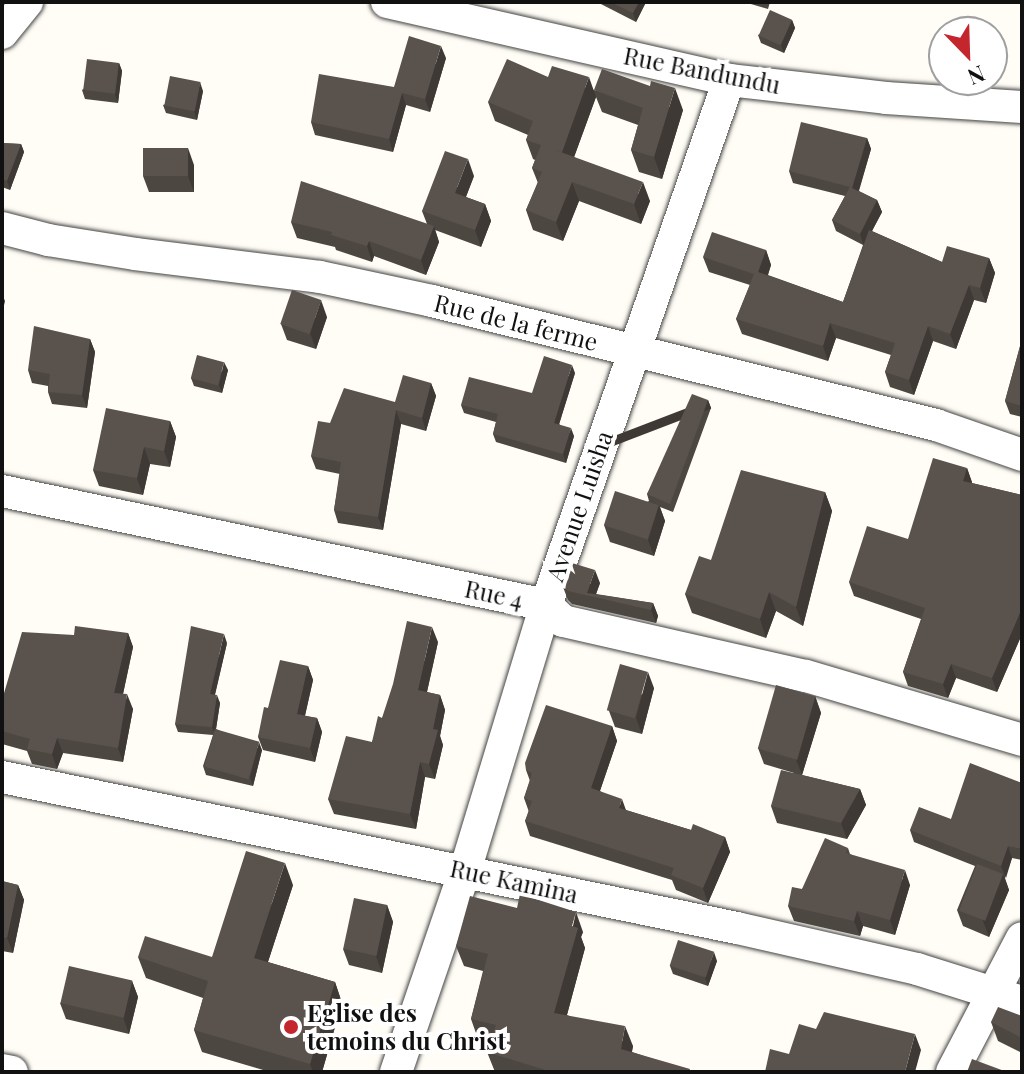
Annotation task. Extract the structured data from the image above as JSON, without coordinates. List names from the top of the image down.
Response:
{
  "streets": {
    "street": [
      "Rue Bandundu",
      "Rue de la ferme",
      "Avenue Luisha",
      "Rue 4",
      "Rue Kamina"
    ]
  },
  "crossings": [
    ["Rue Bandundu", "Avenue Luisha"],
    ["Rue de la ferme", "Avenue Luisha"],
    ["Avenue Luisha", "Rue 4"],
    ["Avenue Luisha", "Rue Kamina"]
  ],
  "places": ["Eglise des temoins du Christ"],
  "north": "bottom right"
}
